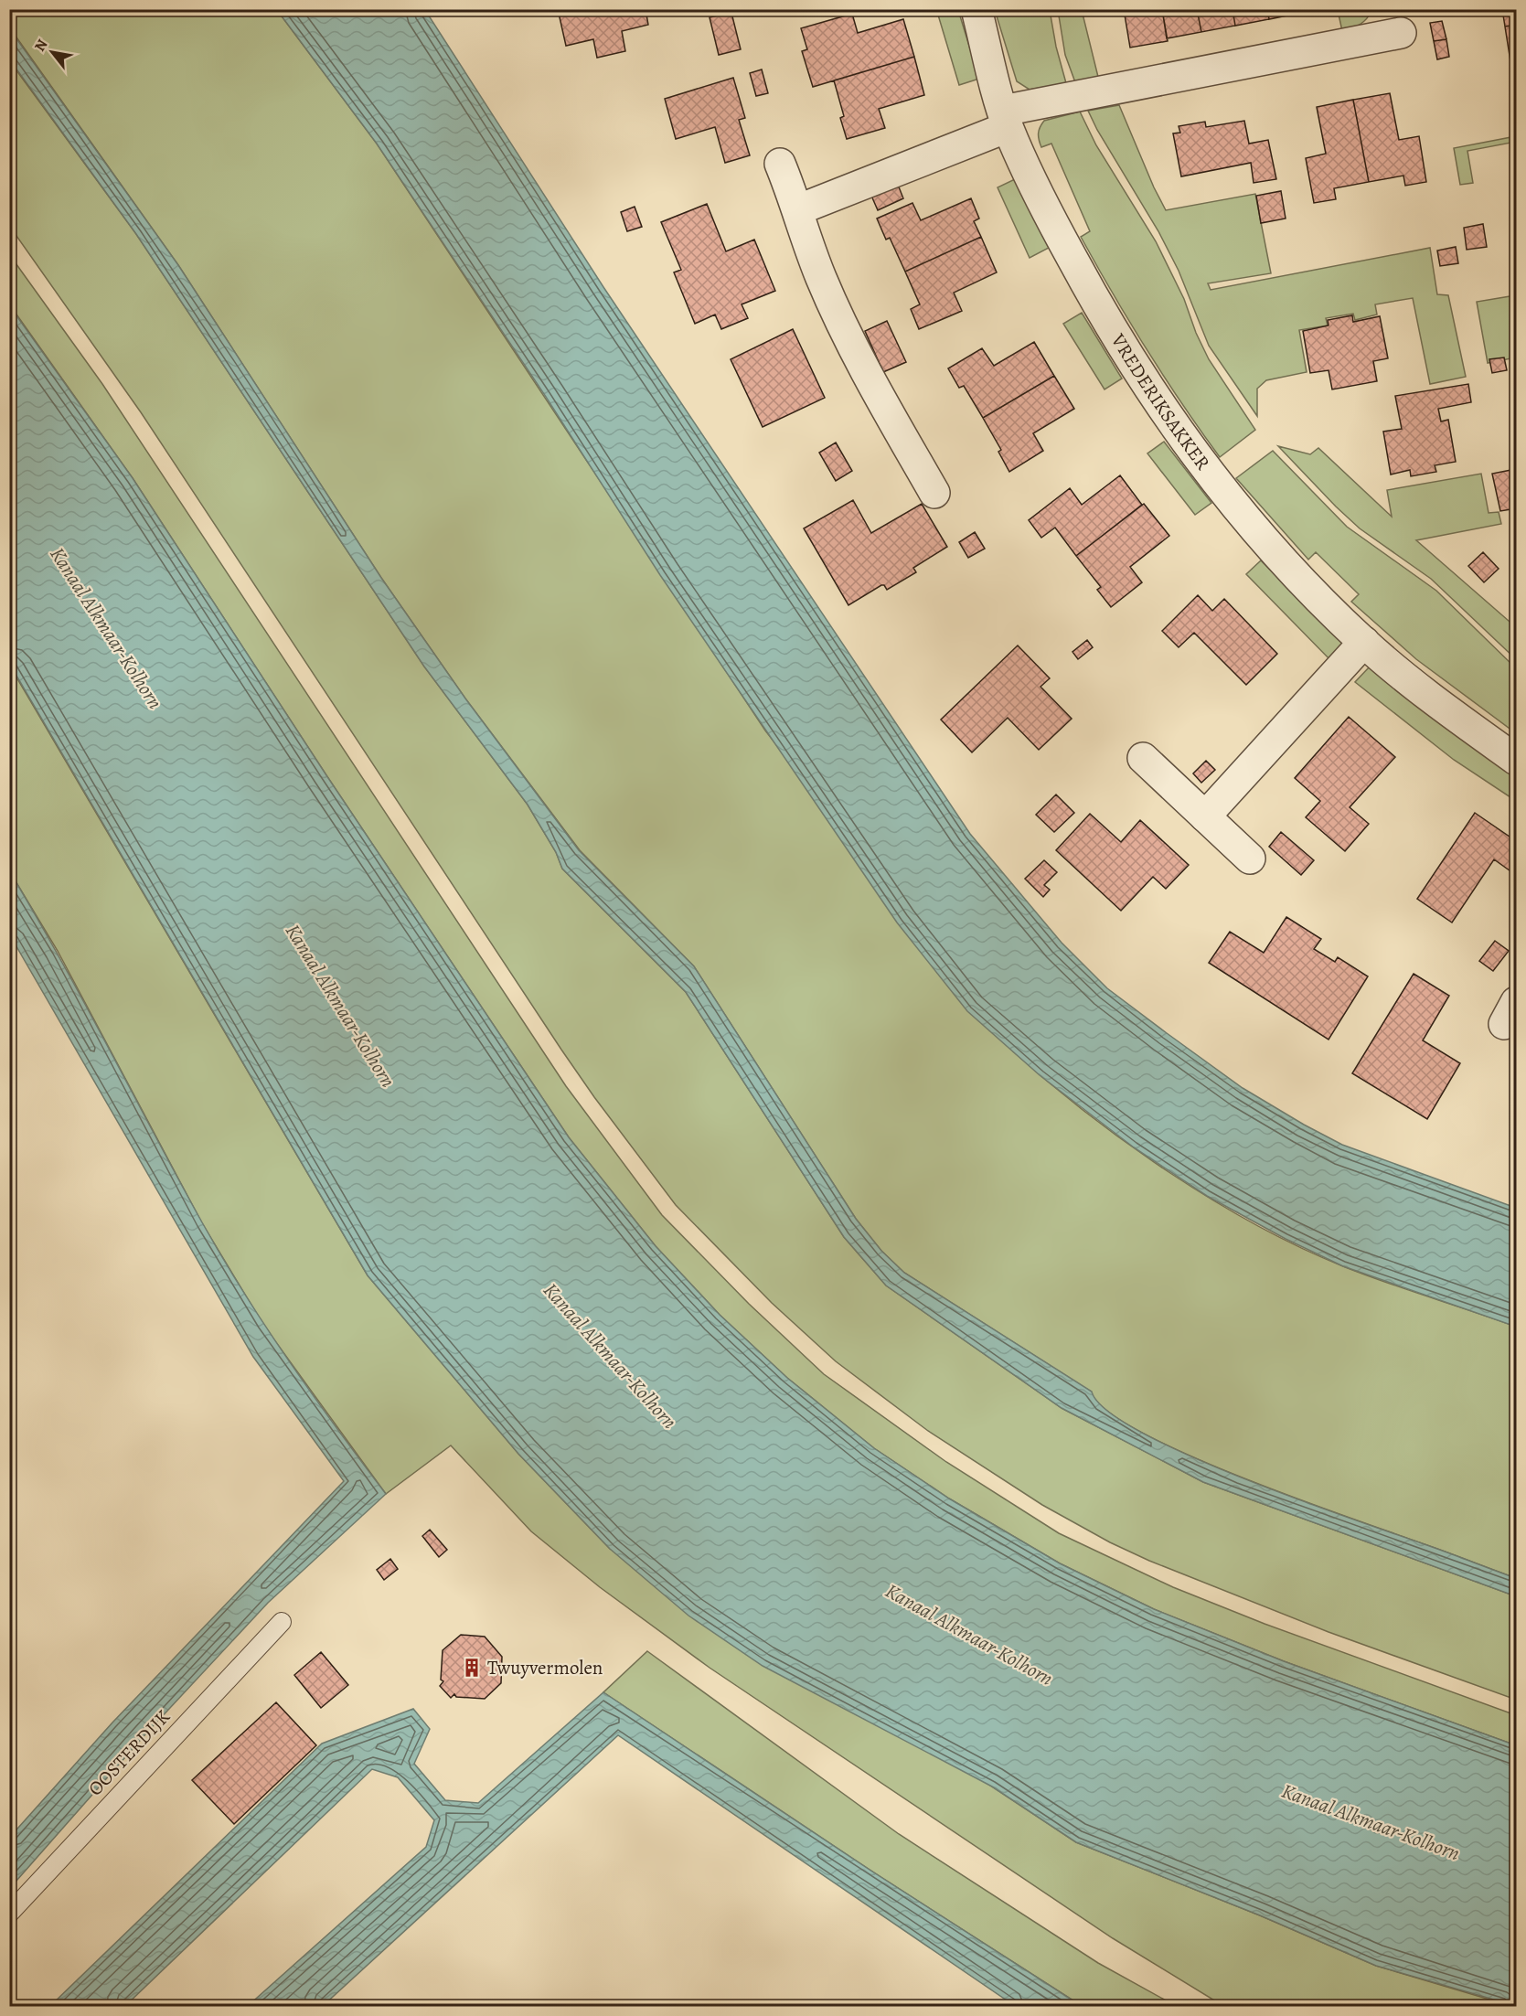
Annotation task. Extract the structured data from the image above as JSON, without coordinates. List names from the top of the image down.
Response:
{
  "streets": {
    "street": ["VREDERIKSAKKER"],
    "lane": ["OOSTERDIJK"]
  },
  "water": ["Kanaal Alkmaar-Kolhorn"],
  "places": {
    "building": ["Twuyvermolen"]
  },
  "north": "top left"
}
